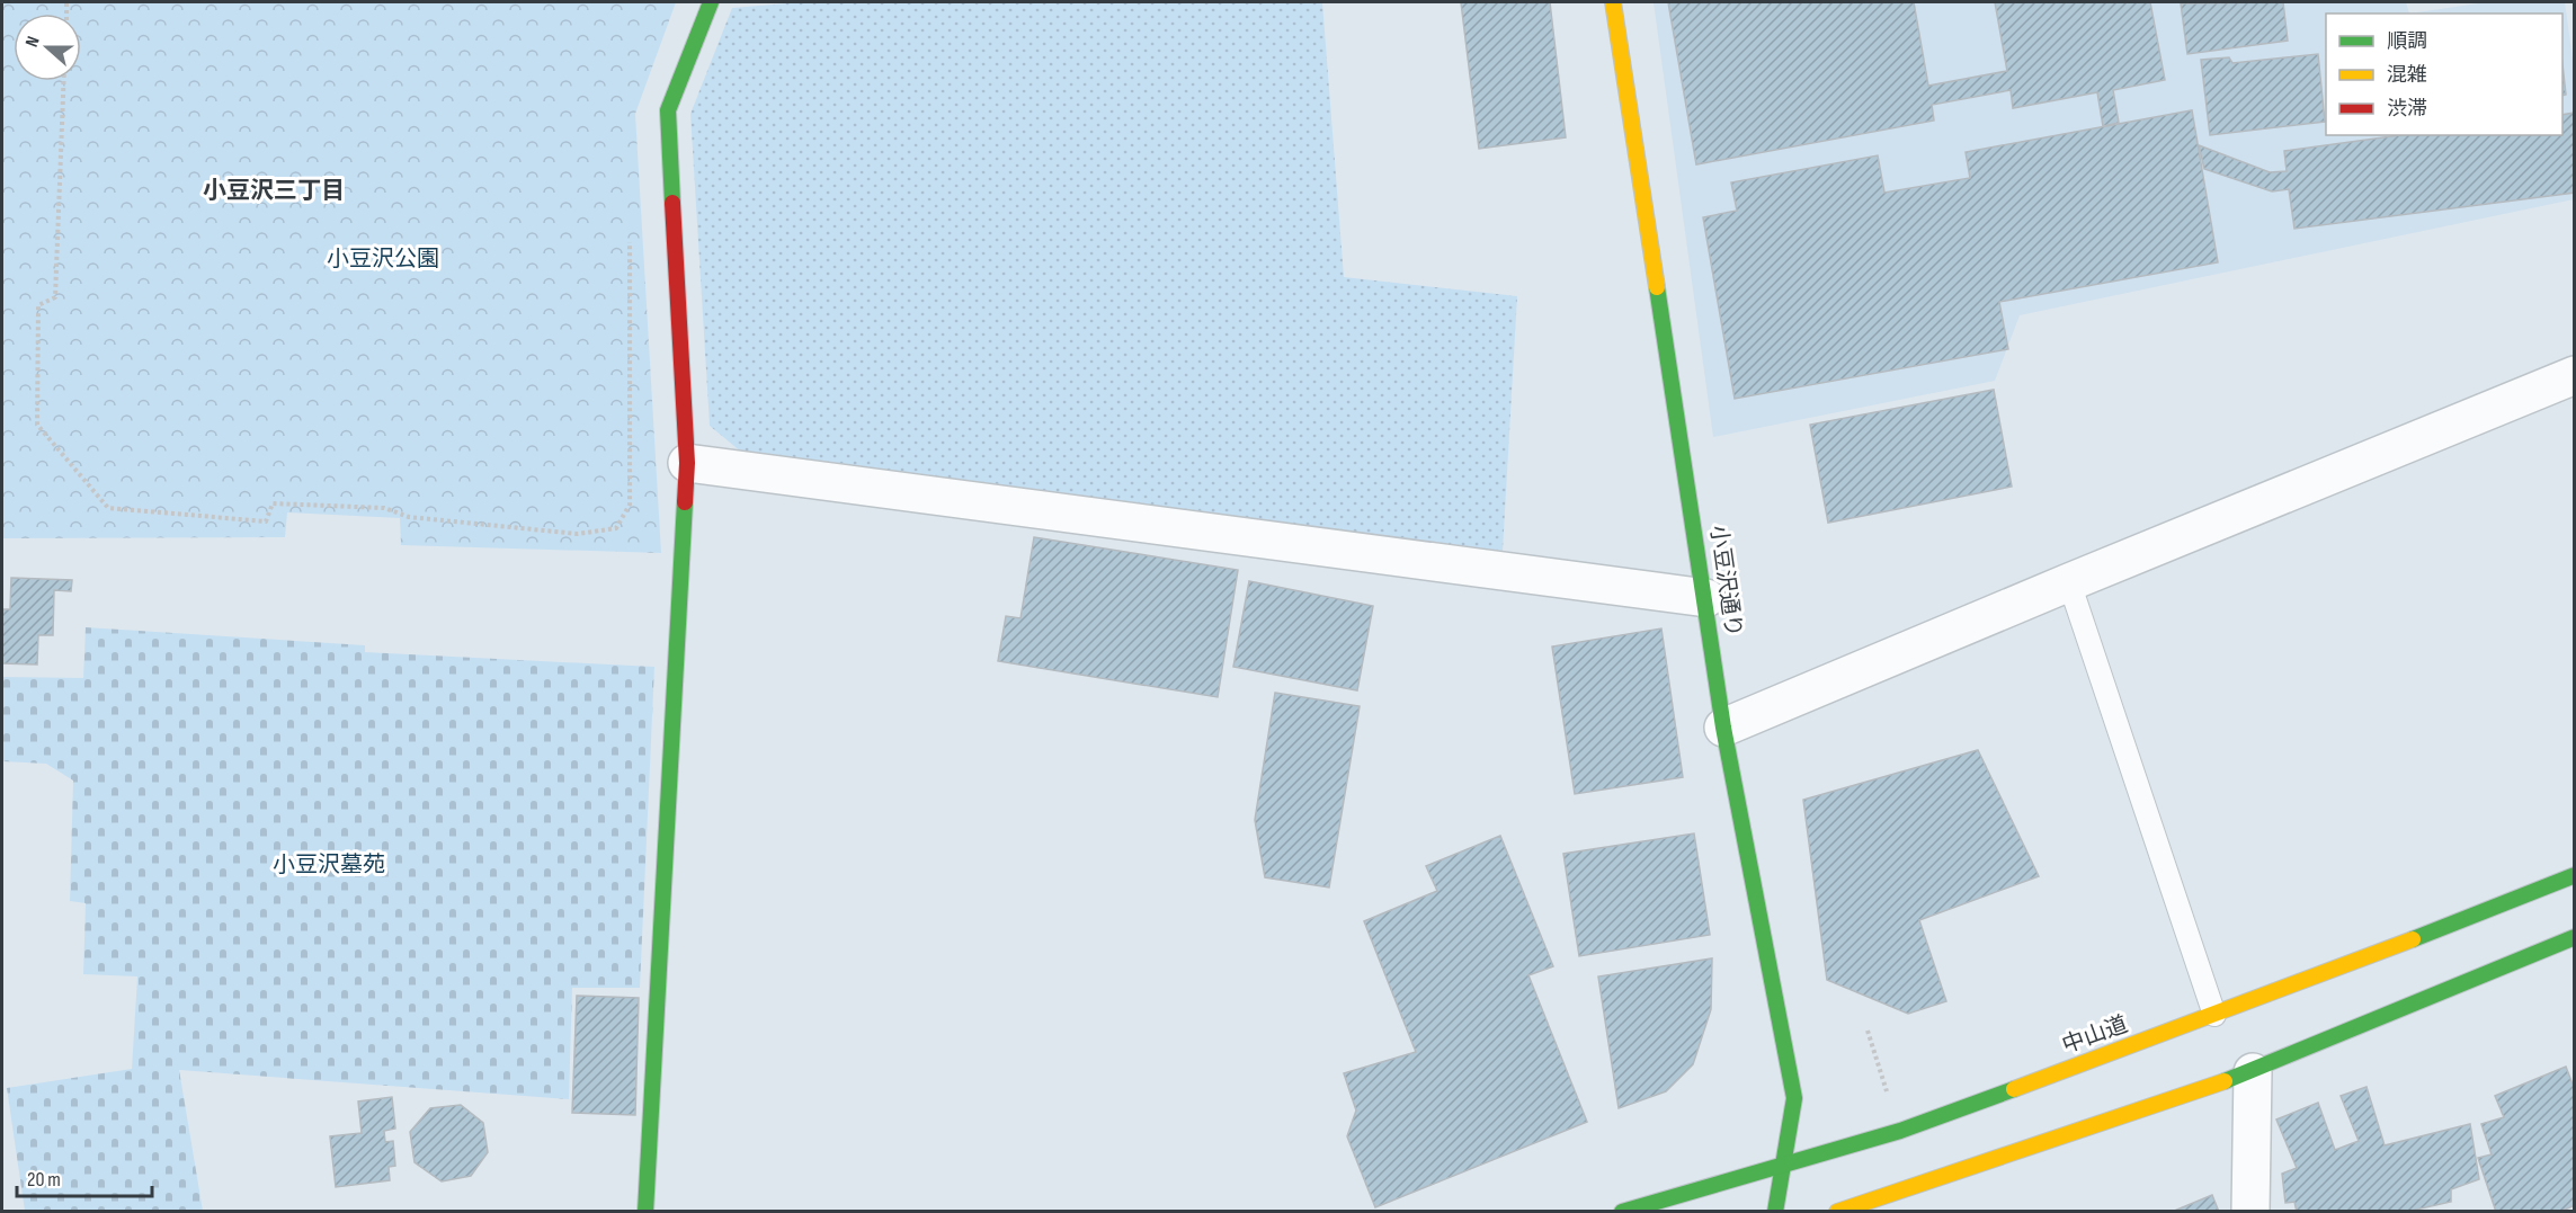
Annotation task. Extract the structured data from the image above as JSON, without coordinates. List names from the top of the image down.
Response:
{
  "streets": {
    "main road": ["小豆沢通り", "中山道"]
  },
  "crossings": [
    ["小豆沢通り", "中山道"]
  ],
  "districts": ["小豆沢三丁目"],
  "parks": ["小豆沢公園", "小豆沢墓苑"],
  "legend": ["順調", "混雑", "渋滞"],
  "scale_bar": "20 m",
  "north": "left"
}
